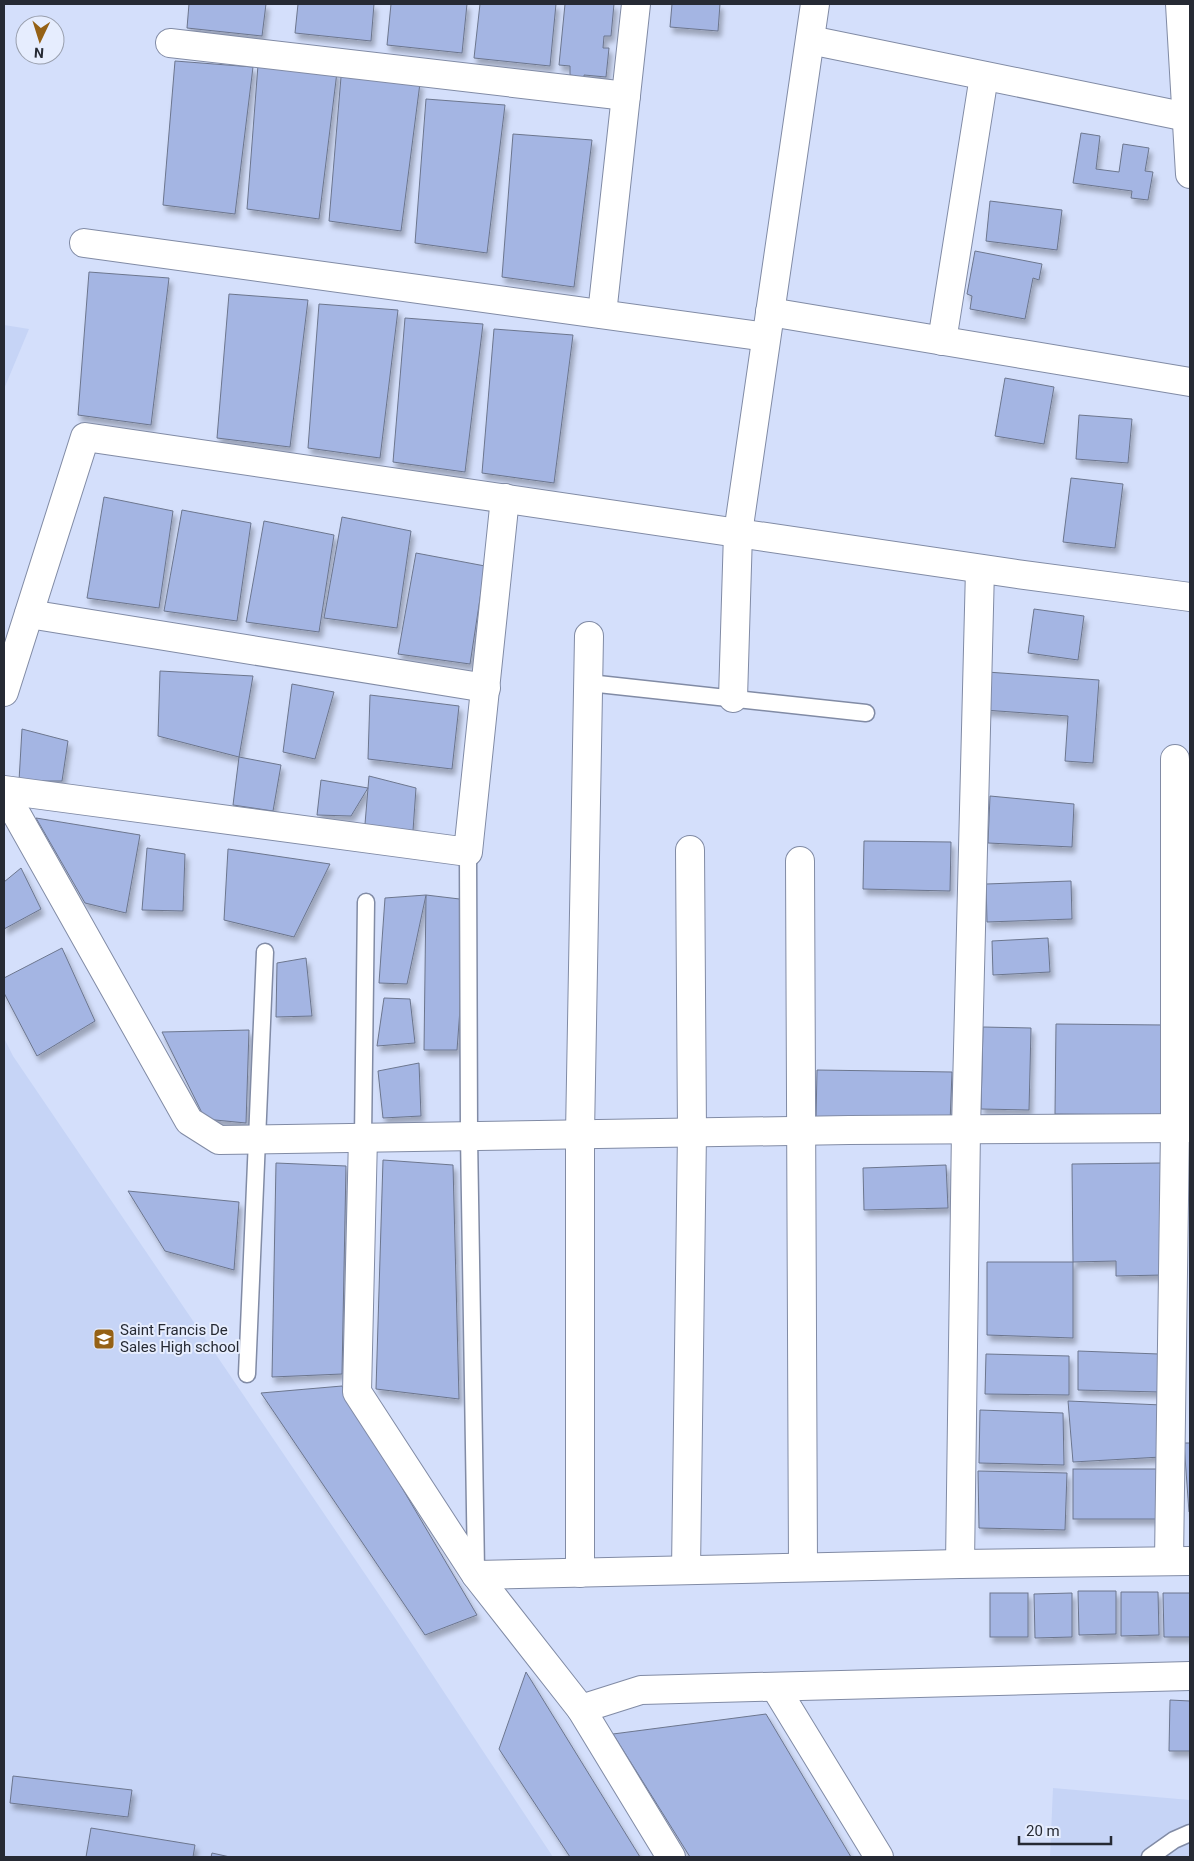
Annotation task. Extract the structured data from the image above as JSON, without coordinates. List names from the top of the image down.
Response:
{
  "places": {
    "school or university": ["Saint Francis De Sales High school"]
  },
  "scale_bar": "20 m",
  "north": "bottom"
}
